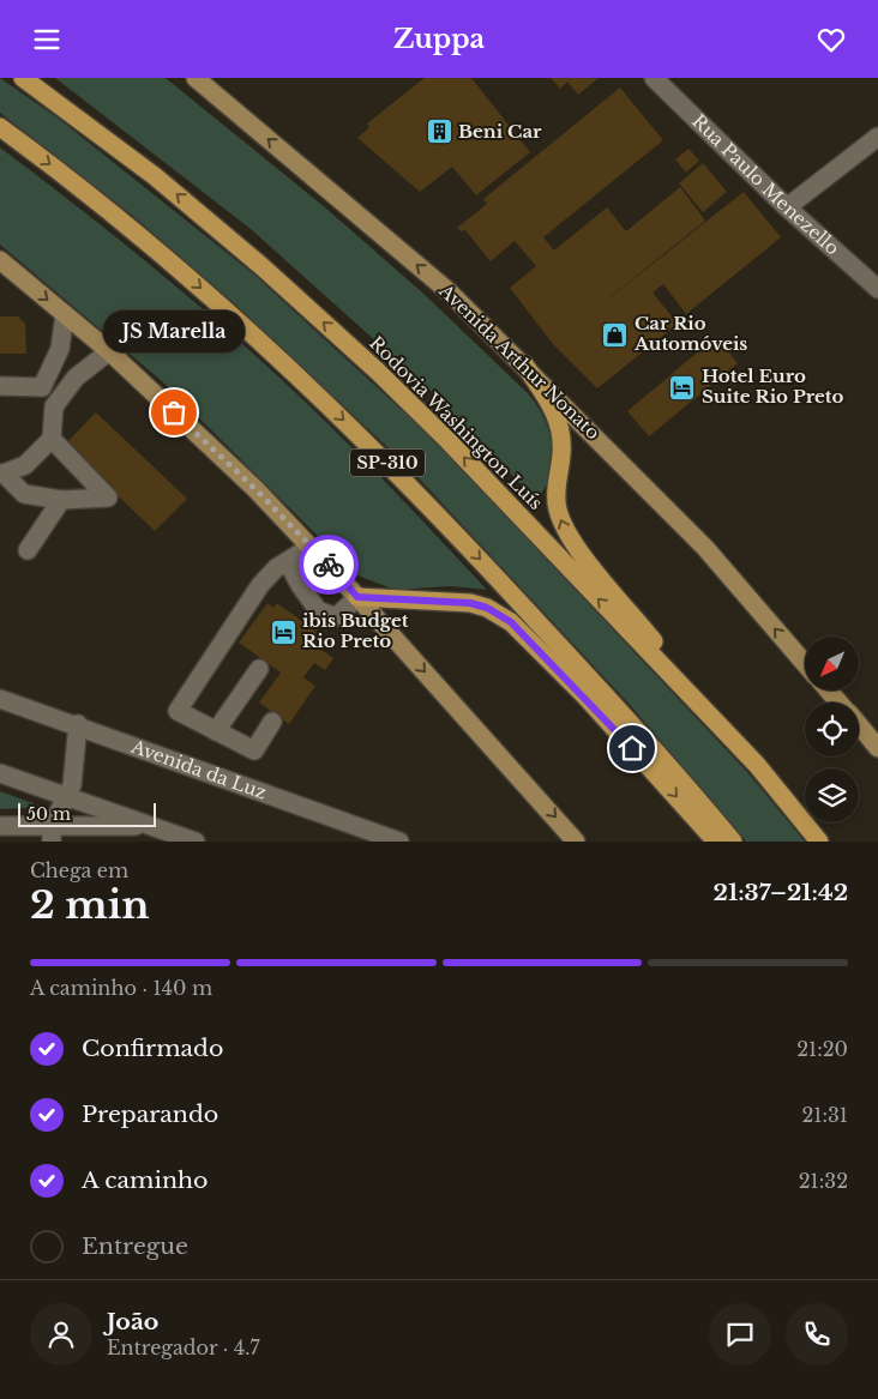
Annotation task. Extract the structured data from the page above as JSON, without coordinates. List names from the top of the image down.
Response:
{
  "streets": {
    "highway": ["Rodovia Washington Luís", "SP-310"],
    "main road": ["Avenida Arthur Nonato"],
    "street": ["Rua Paulo Menezello", "Avenida da Luz"]
  },
  "one_way": ["Avenida Arthur Nonato"],
  "places": {
    "building": ["Beni Car"],
    "shop": ["Car Rio Automóveis"],
    "hotel": ["Hotel Euro Suite Rio Preto", "ibis Budget Rio Preto"],
    "other": ["JS Marella"]
  },
  "scale_bar": "50 m",
  "north": "bottom left",
  "page": {
    "header": "Zuppa",
    "bubble": "JS Marella",
    "scale": "50 m",
    "heading": ["2 min", "Chega em", "21:37–21:42"],
    "panel": ["João", "Entregador · 4.7"],
    "bar": "A caminho · 140 m",
    "list": [
      ["Confirmado", "21:20"],
      ["Preparando", "21:31"],
      ["A caminho", "21:32"],
      "Entregue"
    ]
  }
}
